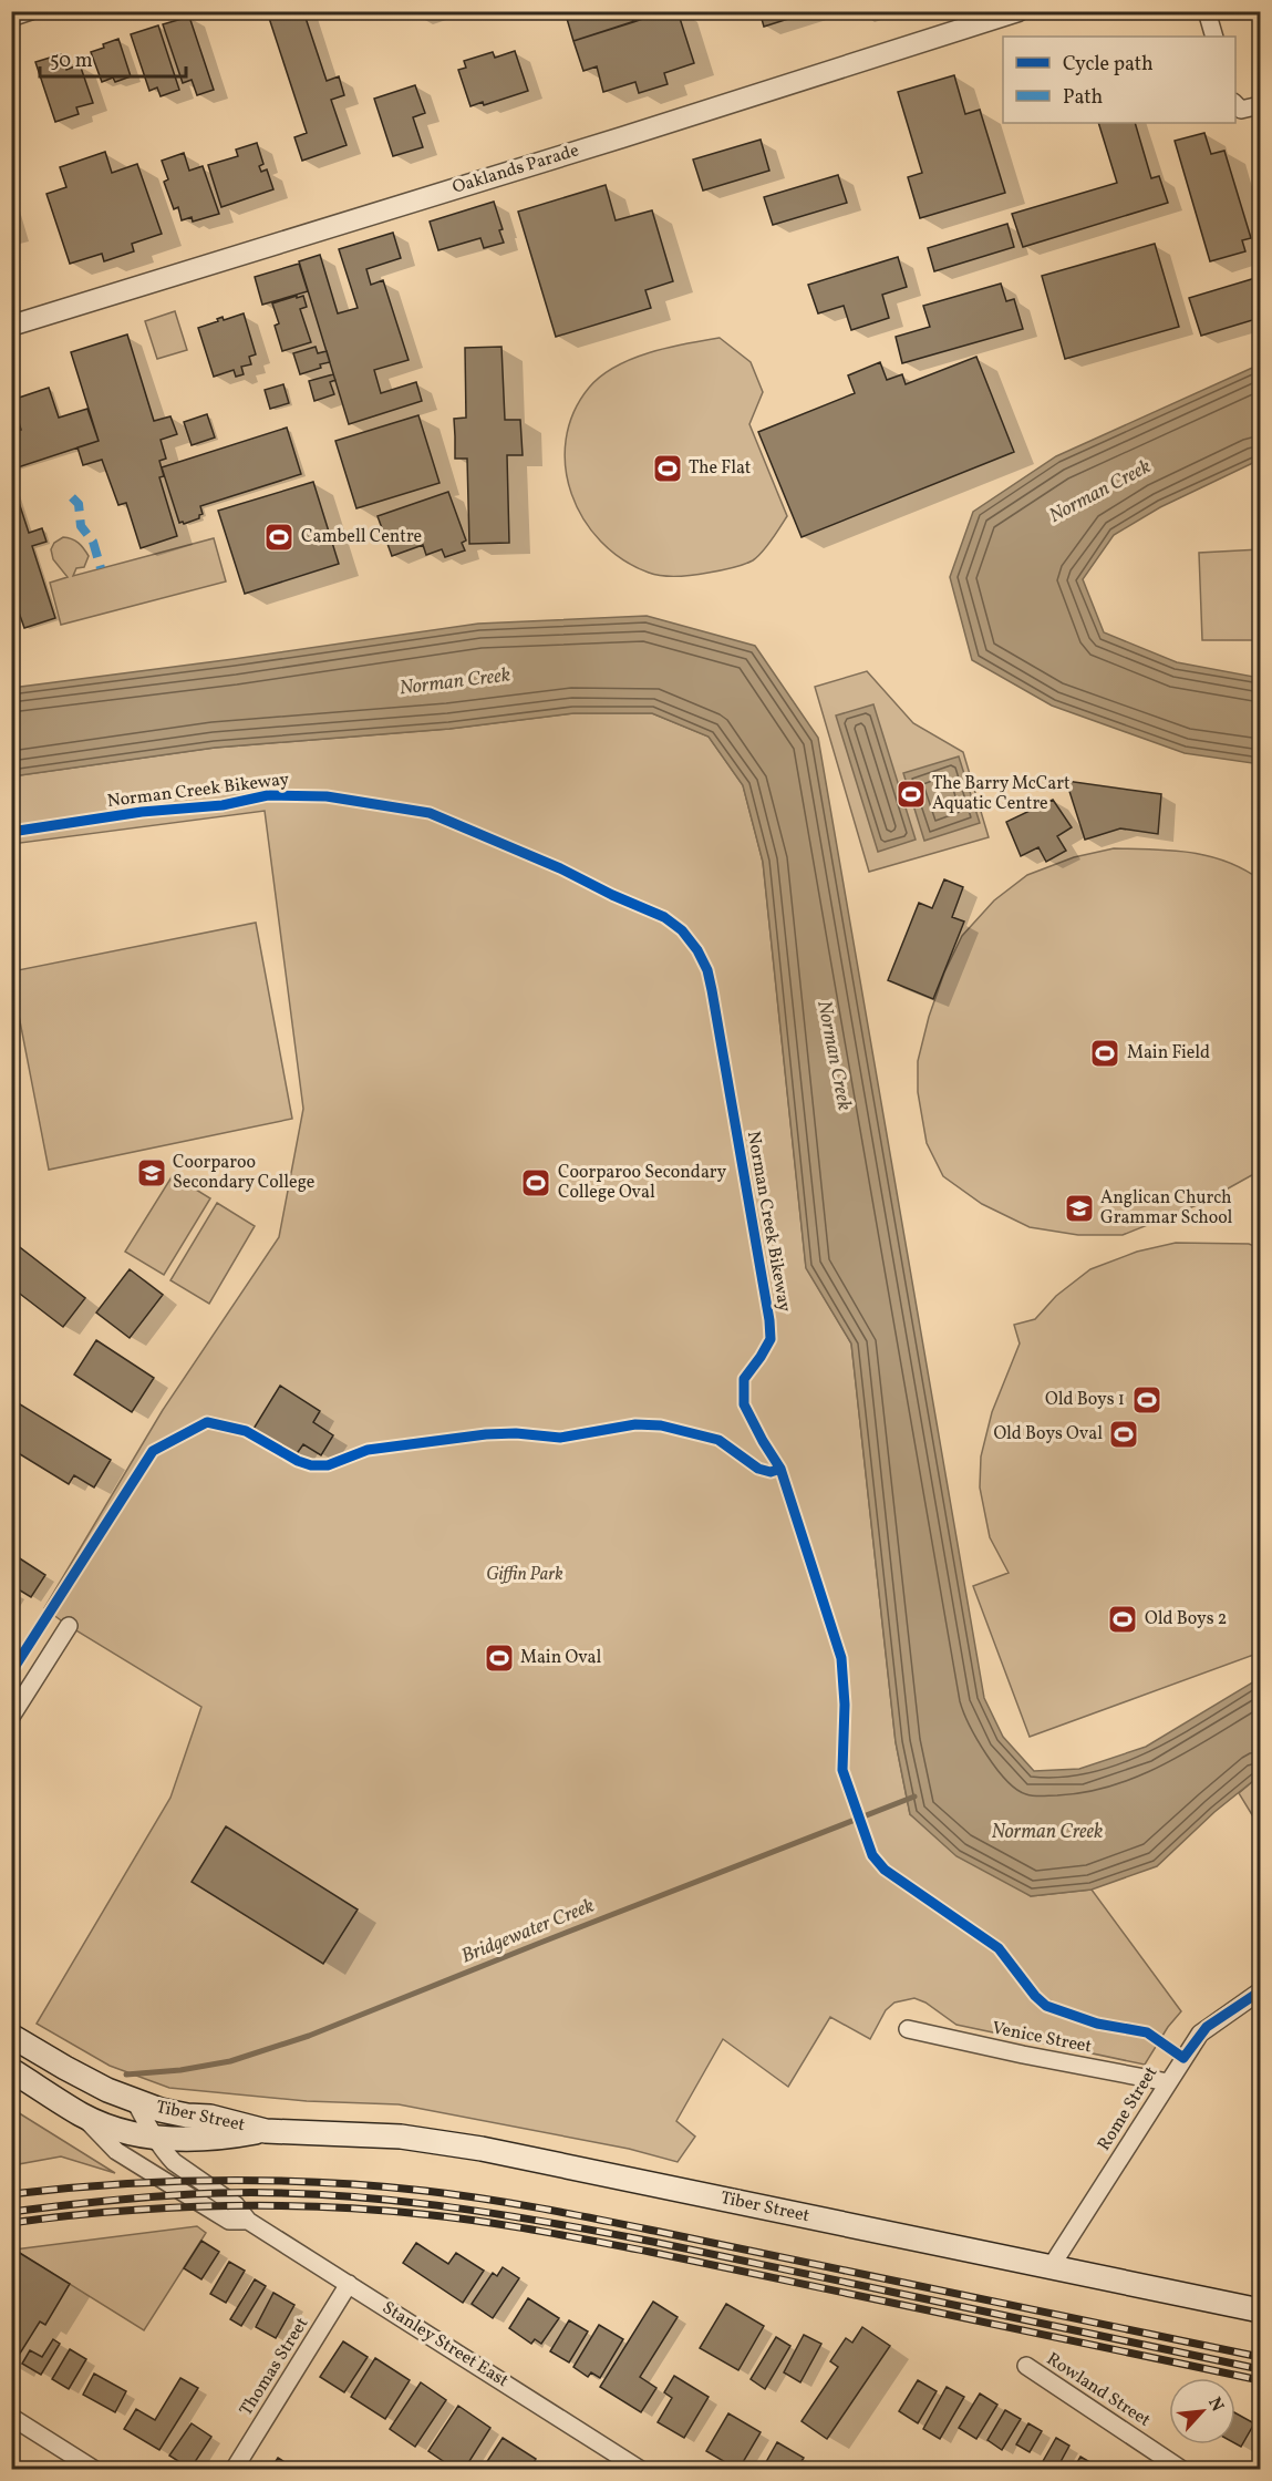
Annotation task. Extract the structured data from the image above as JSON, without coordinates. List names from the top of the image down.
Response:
{
  "streets": {
    "main road": ["Tiber Street", "Stanley Street East"],
    "street": [
      "Oaklands Parade",
      "Venice Street",
      "Rome Street",
      "Thomas Street",
      "Rowland Street"
    ],
    "cycle path": ["Norman Creek Bikeway"]
  },
  "crossings": [
    ["Venice Street", "Rome Street"],
    ["Rome Street", "Tiber Street"],
    ["Tiber Street", "Stanley Street East"],
    ["Stanley Street East", "Thomas Street"]
  ],
  "water": ["Norman Creek", "Bridgewater Creek"],
  "parks": ["Giffin Park"],
  "places": {
    "sports": [
      "The Flat",
      "Cambell Centre",
      "The Barry McCart Aquatic Centre",
      "Main Field",
      "Coorparoo Secondary College Oval",
      "Old Boys 1",
      "Old Boys Oval",
      "Old Boys 2",
      "Main Oval"
    ],
    "school or university": ["Coorparoo Secondary College", "Anglican Church Grammar School"]
  },
  "legend": ["Cycle path", "Path"],
  "scale_bar": "50 m",
  "north": "top right"
}
